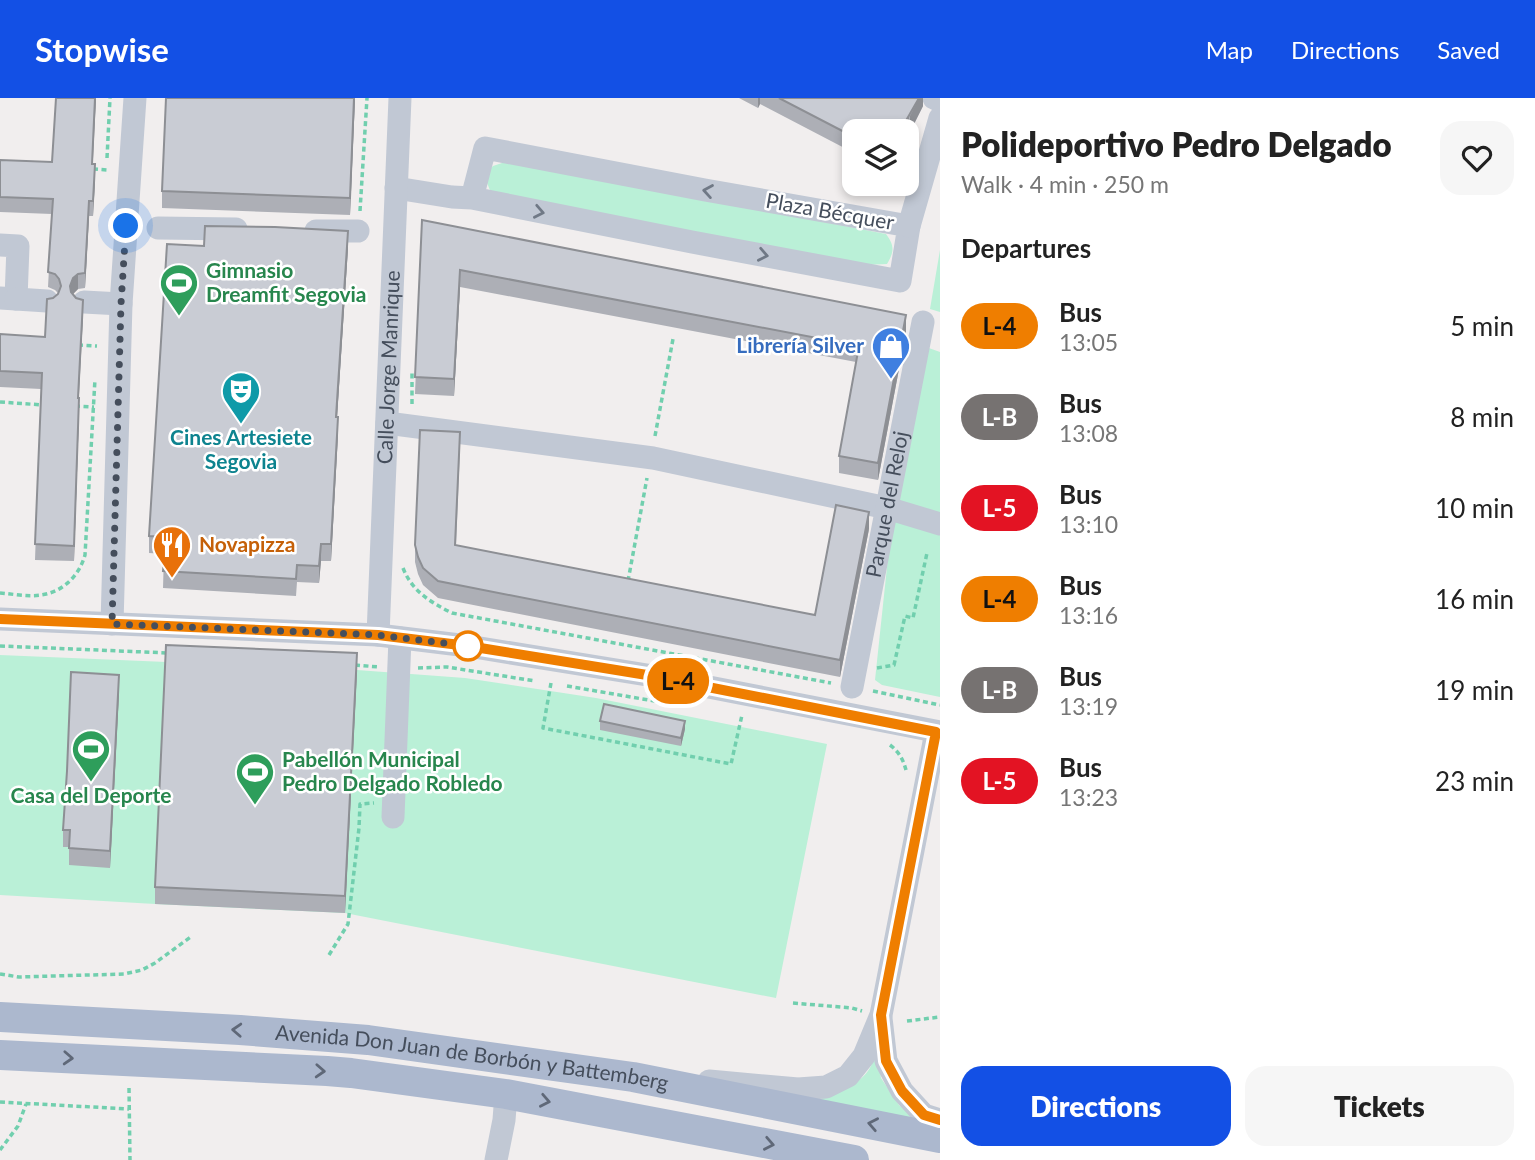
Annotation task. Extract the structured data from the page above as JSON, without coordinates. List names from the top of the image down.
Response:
{
  "streets": {
    "main road": ["Avenida Don Juan de Borbón y Battemberg"],
    "street": ["Plaza Bécquer", "Calle Jorge Manrique", "Parque del Reloj"]
  },
  "crossings": [
    ["Plaza Bécquer", "Calle Jorge Manrique"]
  ],
  "places": {
    "sports": ["Gimnasio Dreamfit Segovia", "Casa del Deporte", "Pabellón Municipal Pedro Delgado Robledo"],
    "shop": ["Librería Silver"],
    "theatre": ["Cines Artesiete Segovia"],
    "restaurant": ["Novapizza"]
  },
  "lines": ["bus line L-4"],
  "page": {
    "header": "Stopwise",
    "nav": ["Map", "Directions", "Saved"],
    "on_map": "L-4",
    "heading": [
      ["Polideportivo Pedro Delgado", "Walk · 4 min · 250 m"],
      "Departures"
    ],
    "list": [
      {
        "mark": "L-4",
        "name": "Bus",
        "note": "13:05",
        "value": "5 min"
      },
      {
        "mark": "L-B",
        "name": "Bus",
        "note": "13:08",
        "value": "8 min"
      },
      {
        "mark": "L-5",
        "name": "Bus",
        "note": "13:10",
        "value": "10 min"
      },
      {
        "mark": "L-4",
        "name": "Bus",
        "note": "13:16",
        "value": "16 min"
      },
      {
        "mark": "L-B",
        "name": "Bus",
        "note": "13:19",
        "value": "19 min"
      },
      {
        "mark": "L-5",
        "name": "Bus",
        "note": "13:23",
        "value": "23 min"
      }
    ],
    "buttons": ["Directions", "Tickets"]
  }
}
